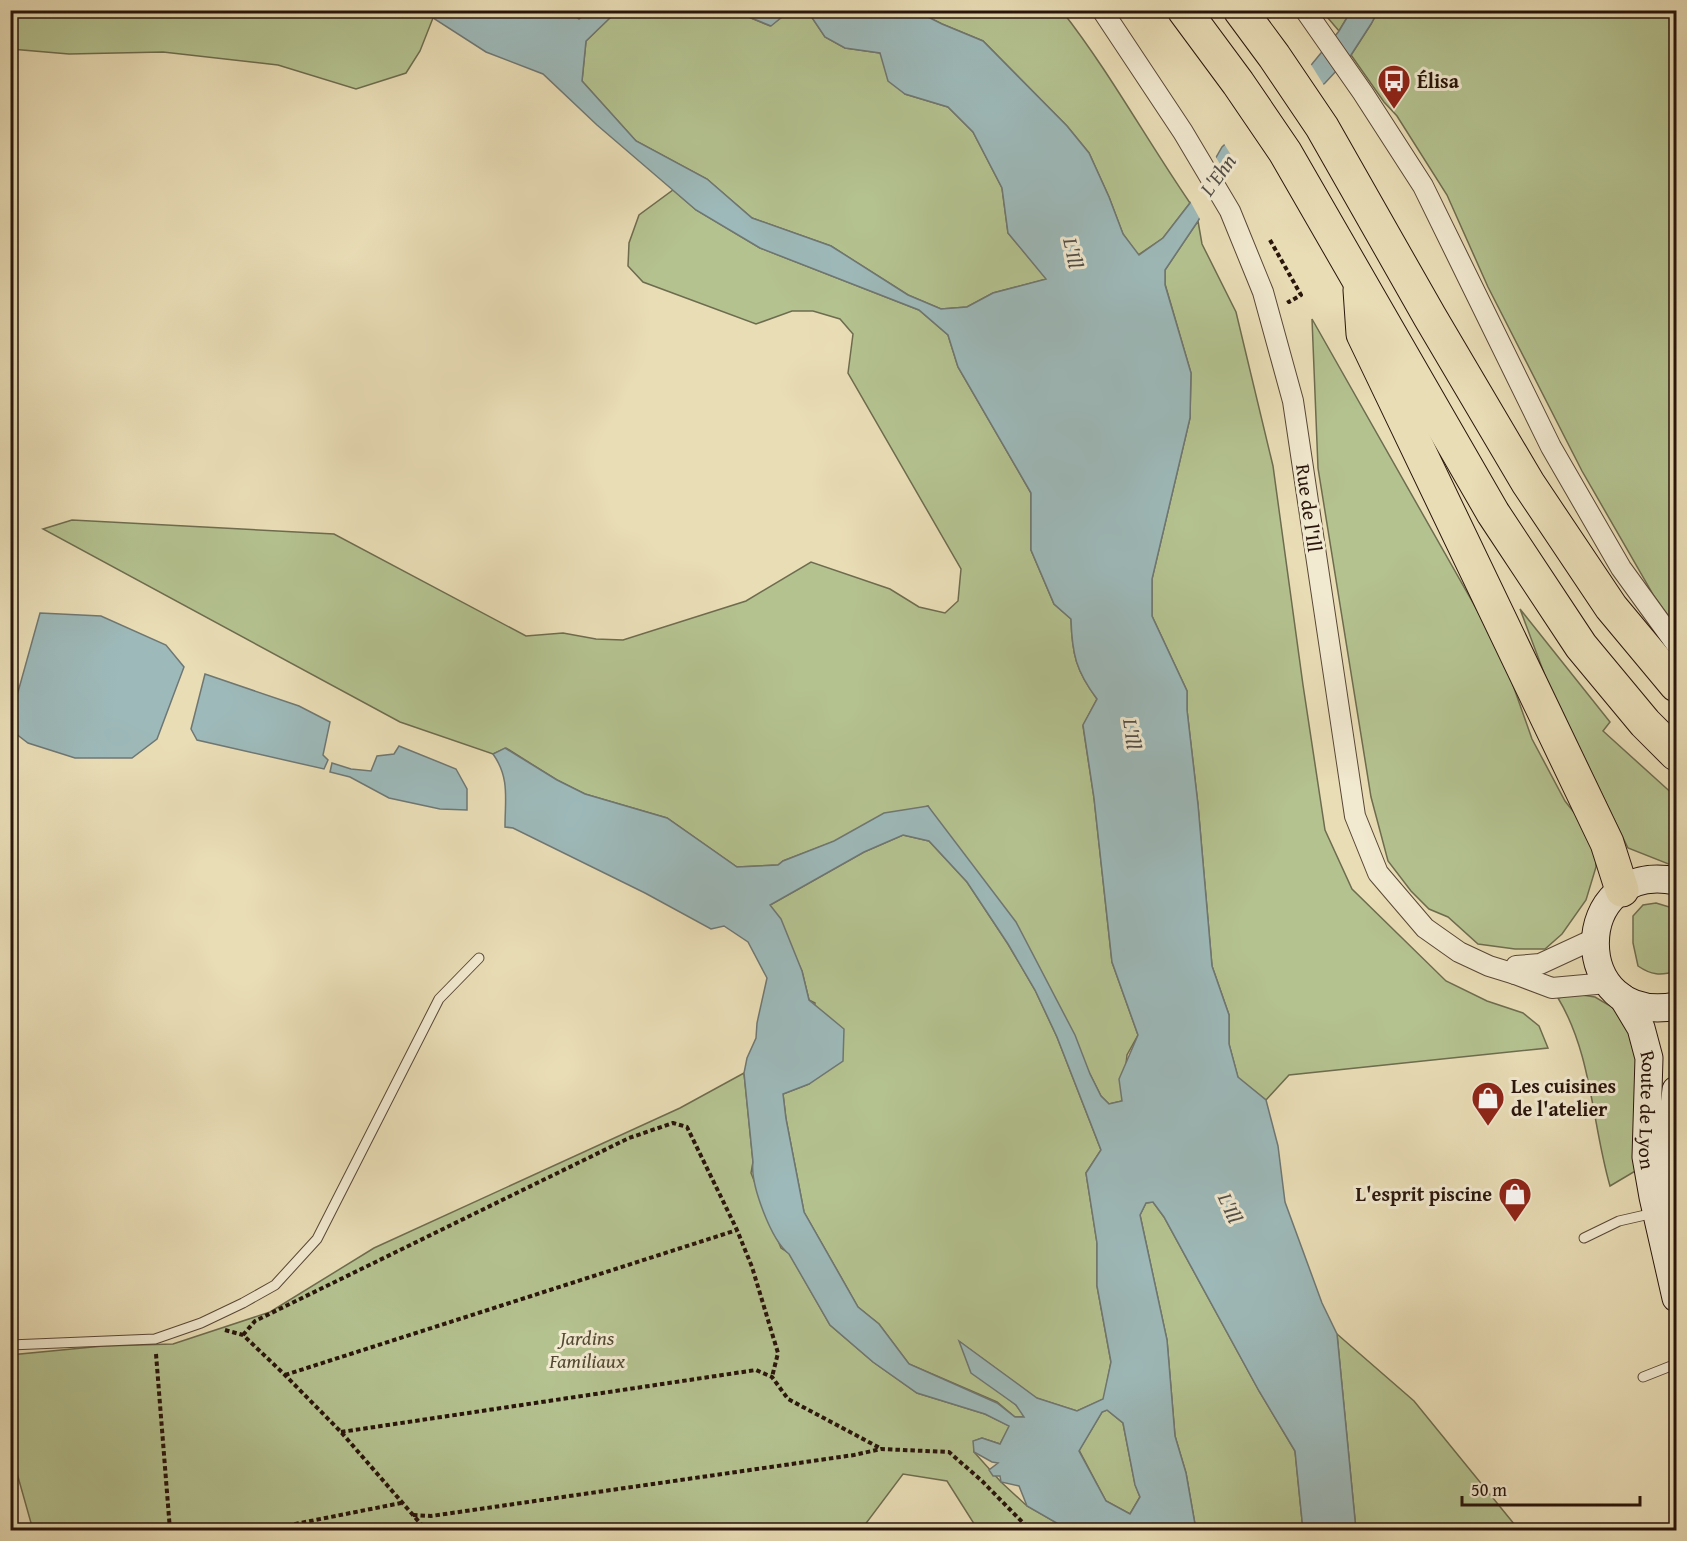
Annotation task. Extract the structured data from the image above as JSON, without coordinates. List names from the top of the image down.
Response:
{
  "streets": {
    "main road": ["Route de Lyon"],
    "street": ["Rue de l'Ill"]
  },
  "crossings": [
    ["Rue de l'Ill", "Route de Lyon"]
  ],
  "water": ["L'Ehn", "L'Ill"],
  "parks": ["Jardins Familiaux"],
  "places": {
    "bus stop": ["Élisa"],
    "shop": ["Les cuisines de l'atelier", "L'esprit piscine"]
  },
  "scale_bar": "50 m"
}
